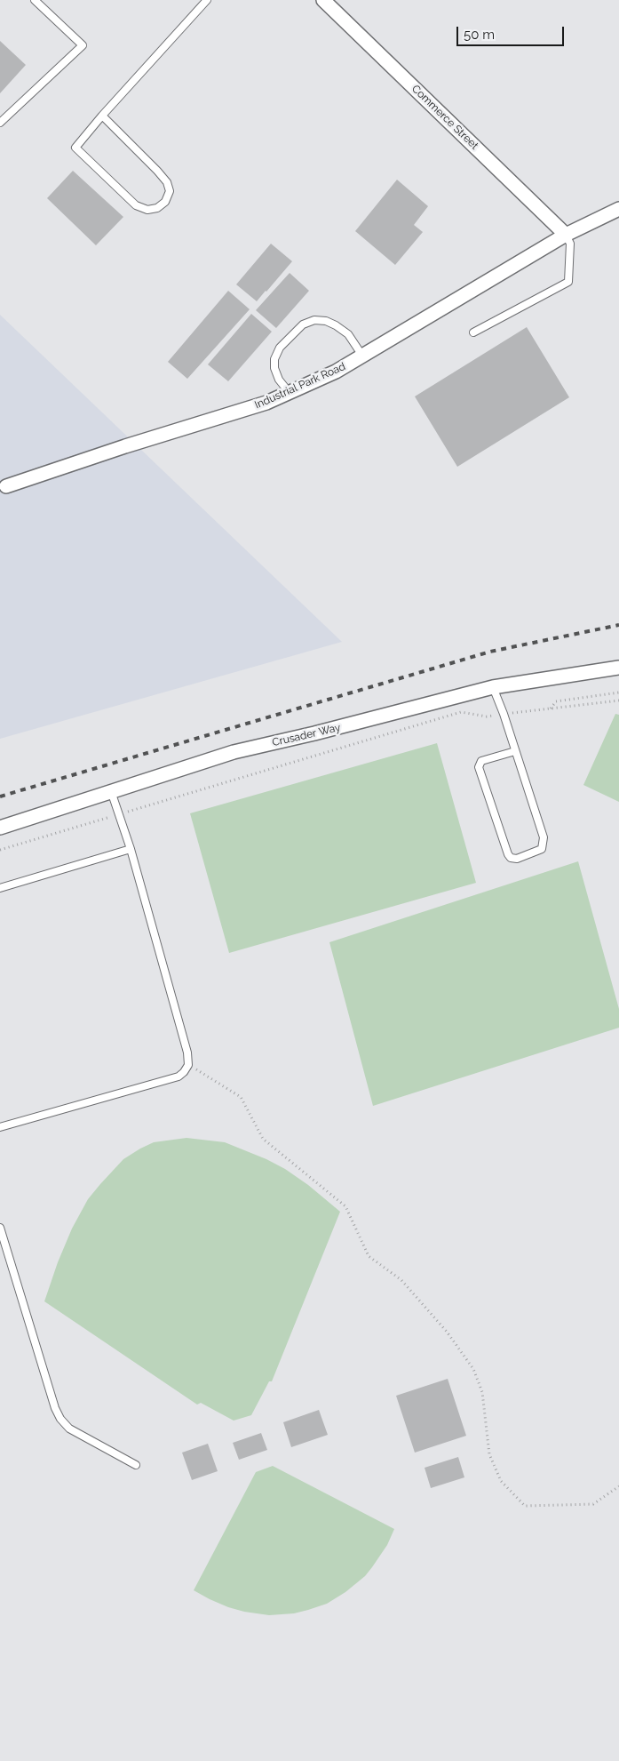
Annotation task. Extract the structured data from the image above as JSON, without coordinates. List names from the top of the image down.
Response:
{
  "streets": {
    "street": ["Commerce Street", "Industrial Park Road", "Crusader Way"]
  },
  "crossings": [
    ["Commerce Street", "Industrial Park Road"]
  ],
  "scale_bar": "50 m"
}
